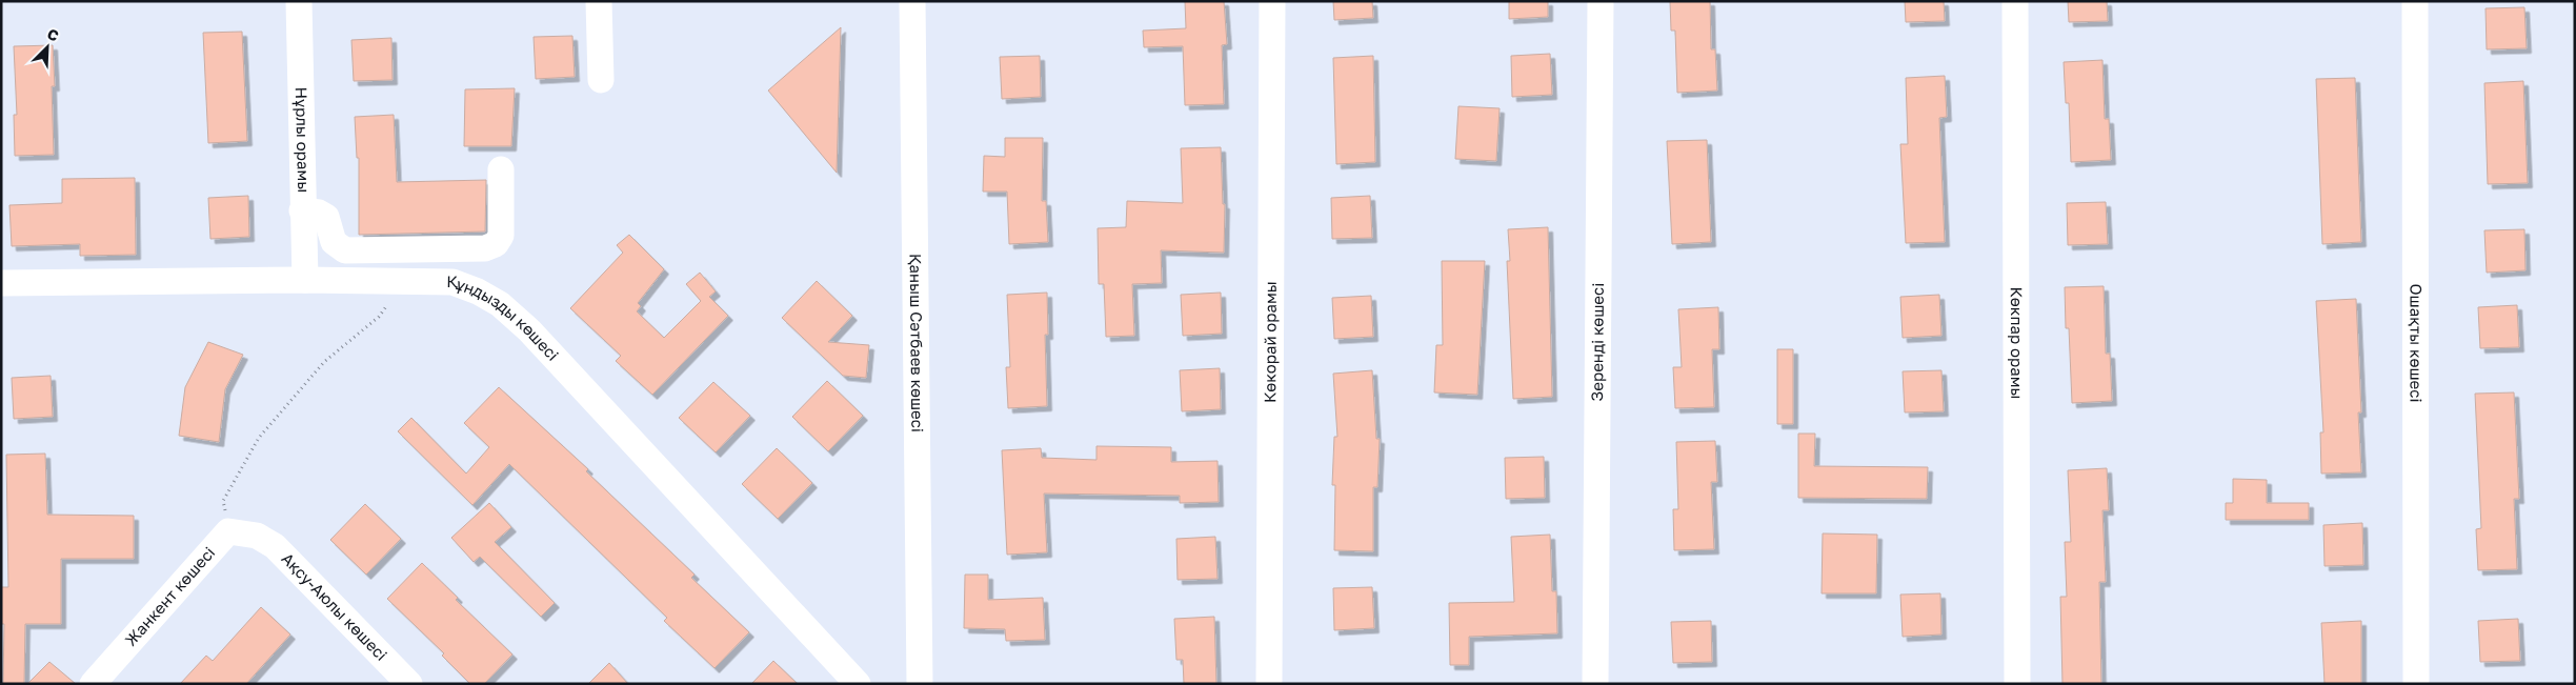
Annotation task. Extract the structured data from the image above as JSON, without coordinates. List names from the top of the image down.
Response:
{
  "streets": {
    "street": [
      "Нұрлы орамы",
      "Құндызды көшесі",
      "Қаныш Сәтбаев көшесі",
      "Көкорай орамы",
      "Зеренді көшесі",
      "Көкпар орамы",
      "Ошақты көшесі",
      "Жанкент көшесі",
      "Ақсу-Аюлы көшесі"
    ]
  },
  "crossings": [
    ["Нұрлы орамы", "Құндызды көшесі"],
    ["Жанкент көшесі", "Ақсу-Аюлы көшесі"]
  ],
  "north": "top right"
}
